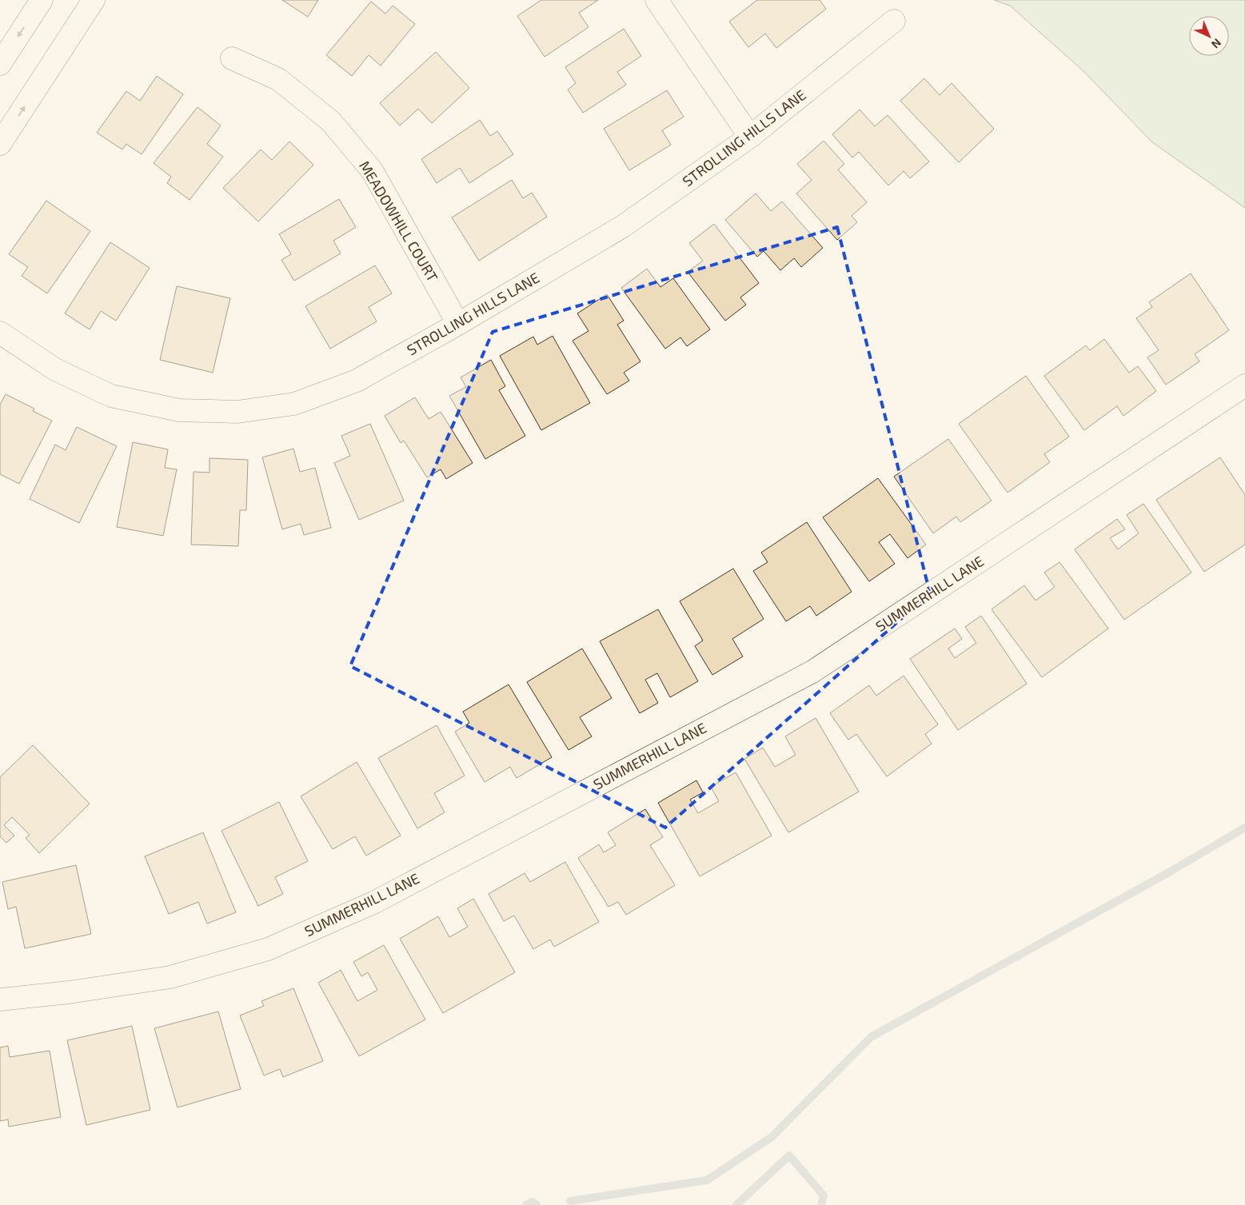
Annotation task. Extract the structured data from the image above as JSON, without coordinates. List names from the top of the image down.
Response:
{
  "streets": {
    "street": ["STROLLING HILLS LANE", "MEADOWHILL COURT", "SUMMERHILL LANE"]
  },
  "crossings": [
    ["STROLLING HILLS LANE", "MEADOWHILL COURT"]
  ],
  "north": "bottom right"
}
